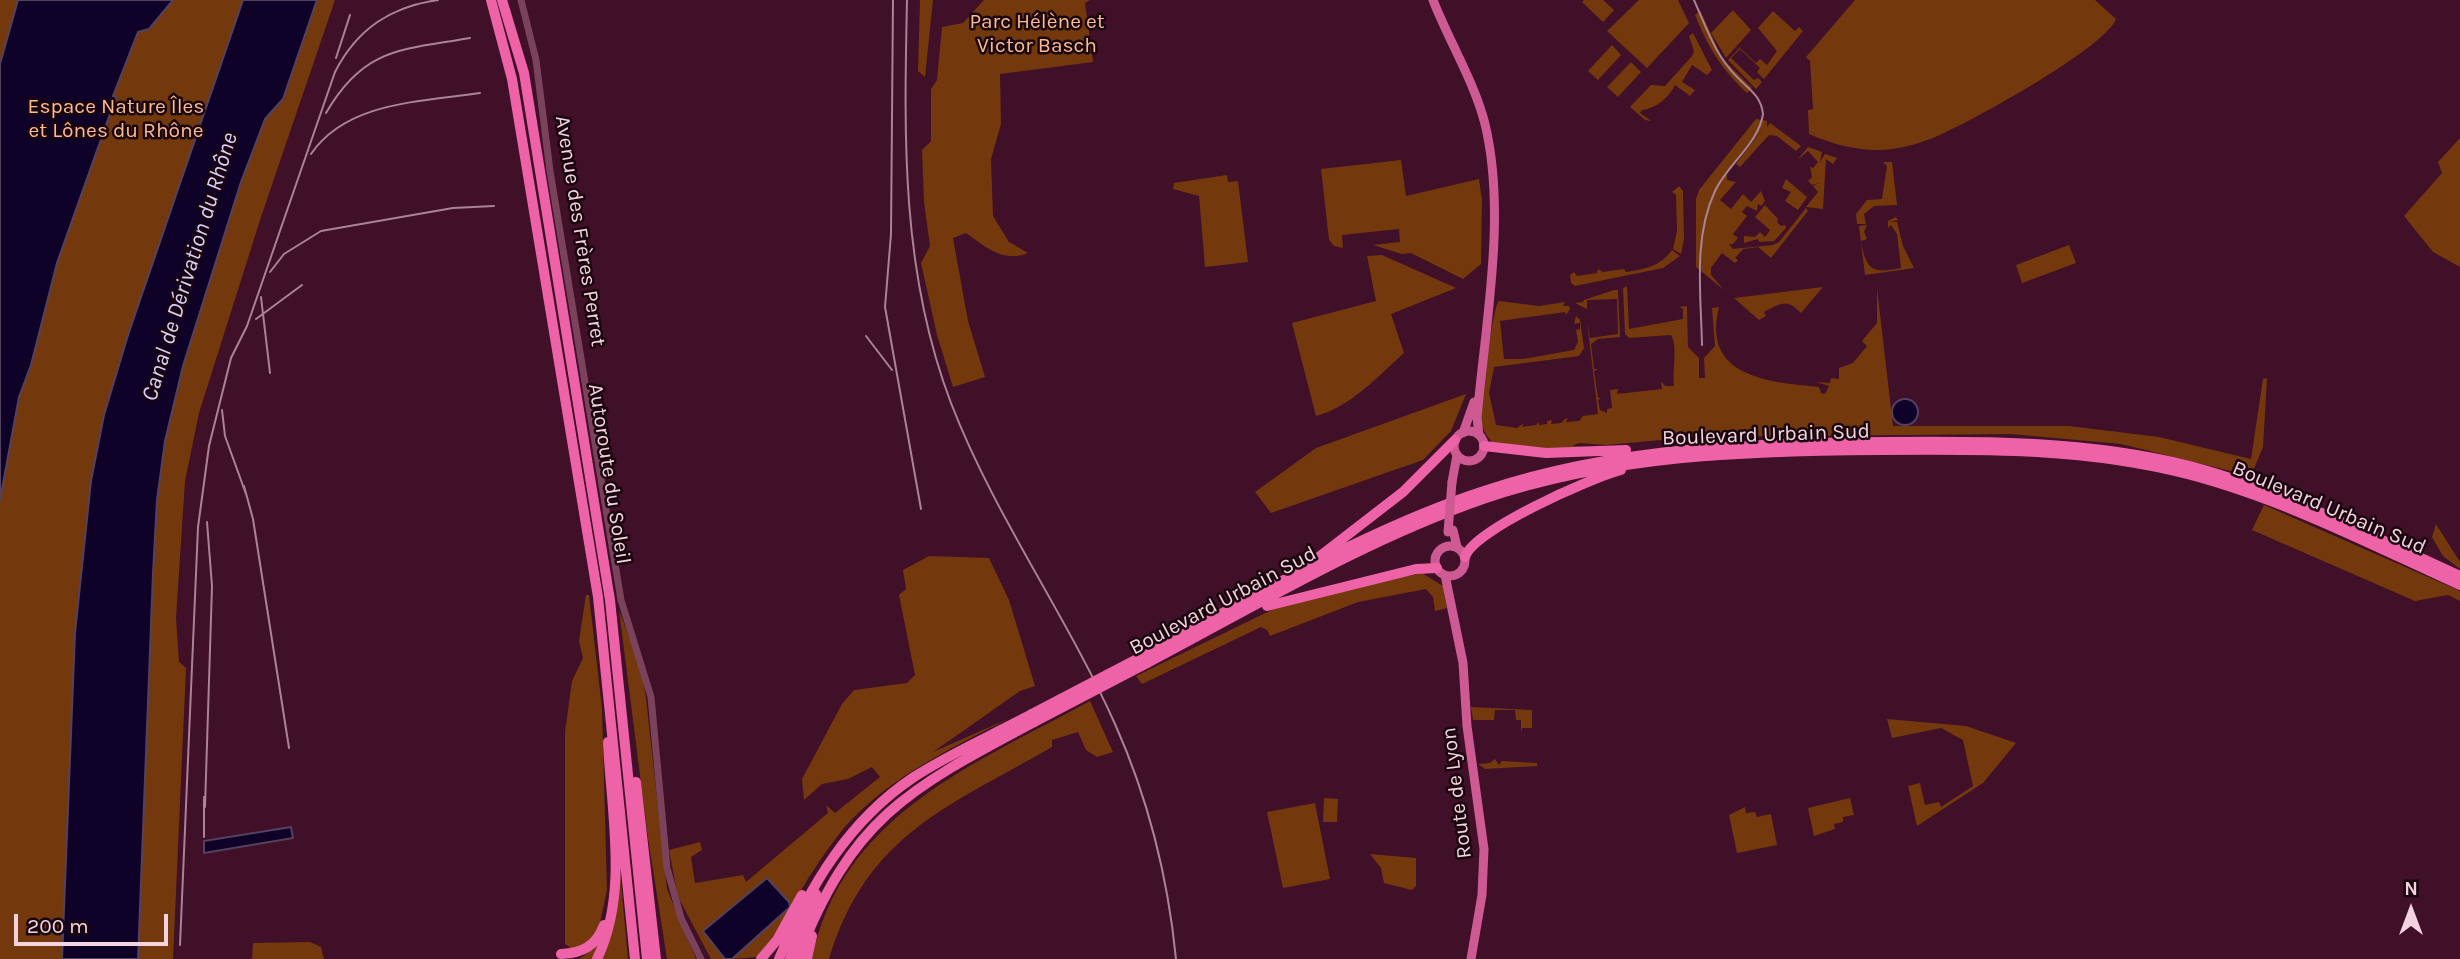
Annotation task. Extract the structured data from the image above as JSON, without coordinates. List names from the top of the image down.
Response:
{
  "streets": {
    "highway": ["Boulevard Urbain Sud", "Autoroute du Soleil"],
    "main road": ["Route de Lyon"],
    "street": ["Avenue des Frères Perret"]
  },
  "water": ["Canal de Dérivation du Rhône"],
  "parks": ["Parc Hélène et Victor Basch", "Espace Nature Îles et Lônes du Rhône"],
  "scale_bar": "200 m",
  "north": "top"
}
